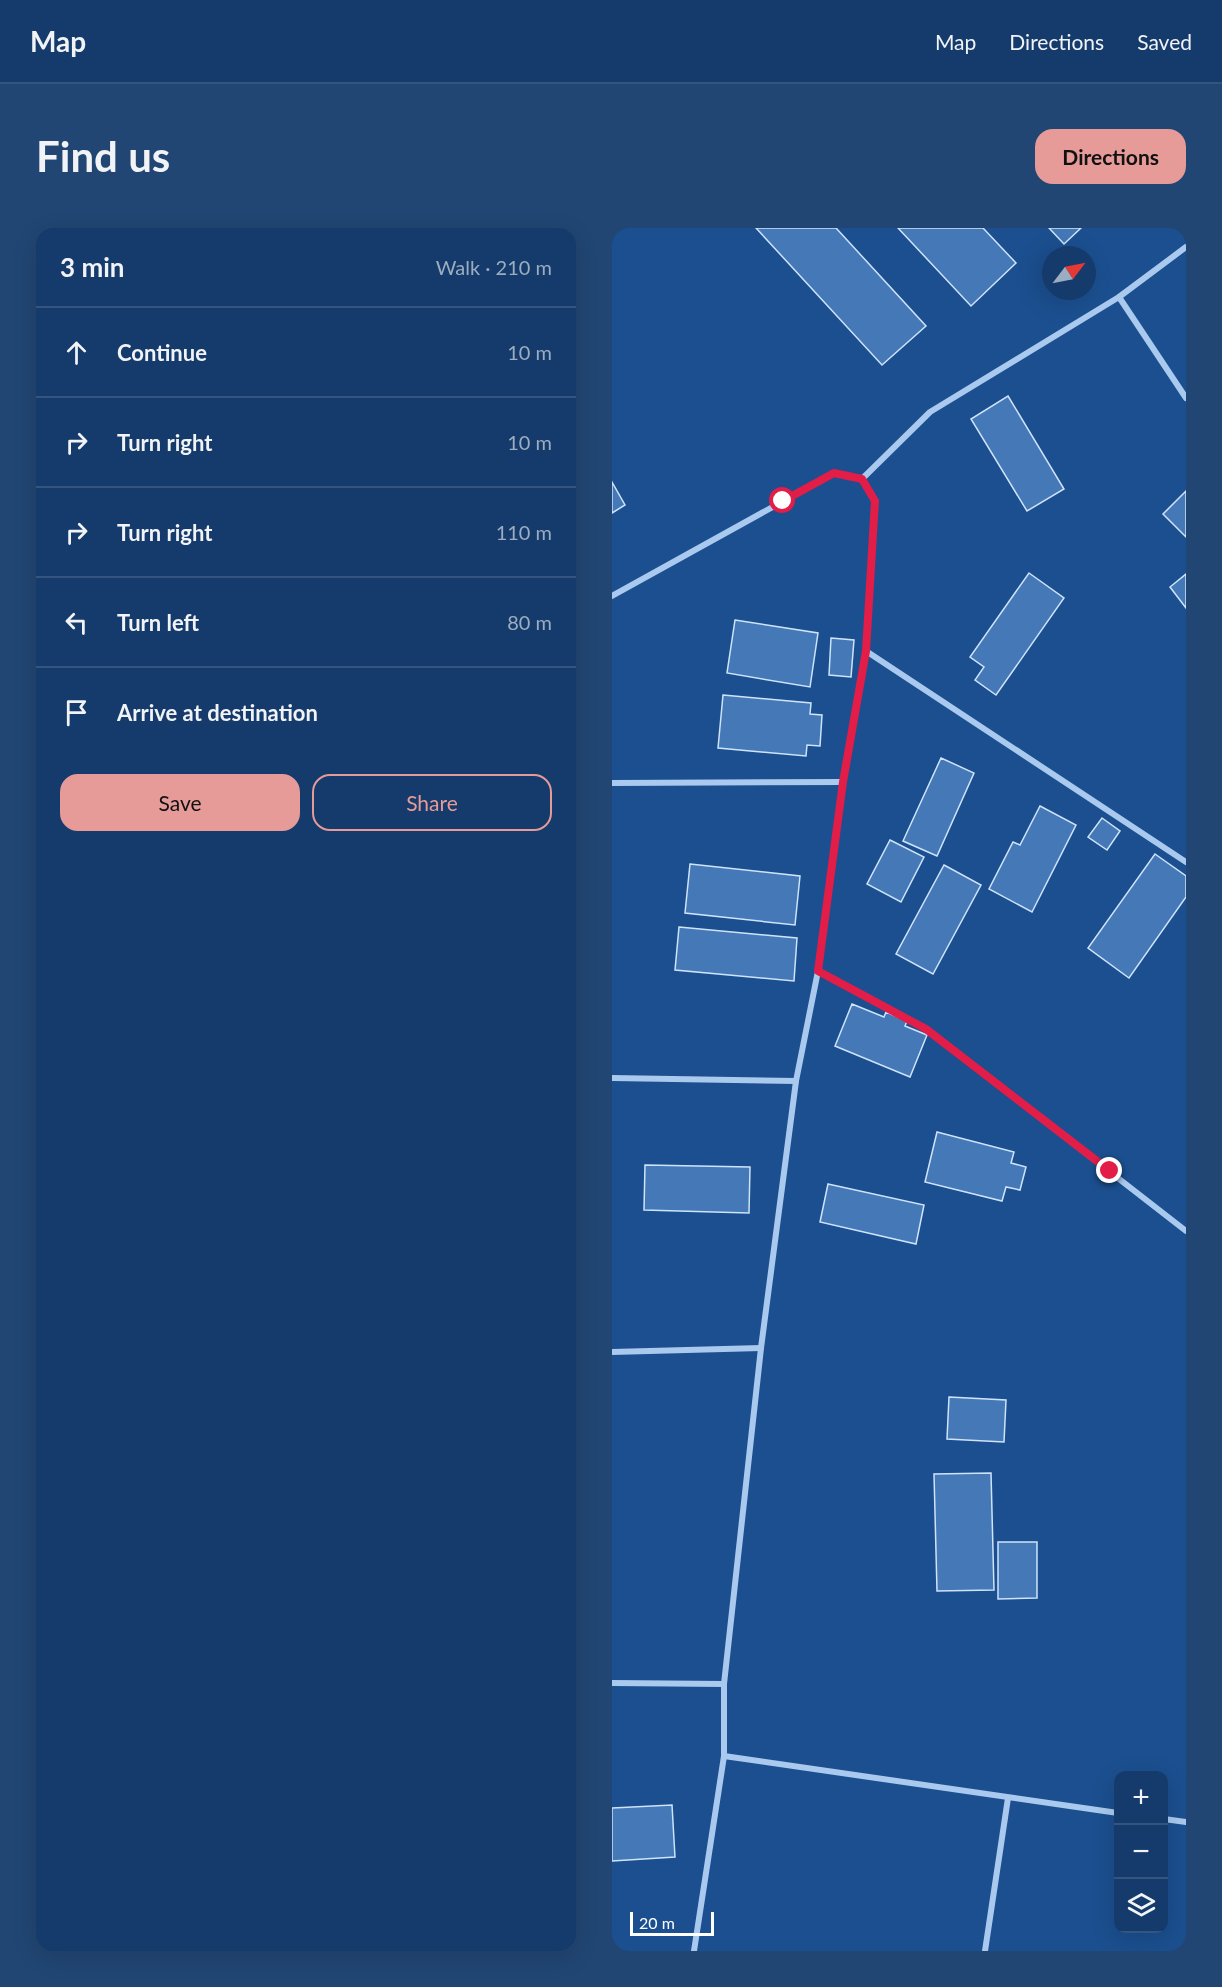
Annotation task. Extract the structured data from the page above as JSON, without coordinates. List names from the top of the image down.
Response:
{
  "scale_bar": "20 m",
  "north": "top right",
  "page": {
    "header": "Map",
    "nav": ["Map", "Directions", "Saved"],
    "buttons": [
      "Directions",
      ["Save", "Share"]
    ],
    "title": "Find us",
    "heading": ["3 min", "Walk · 210 m"],
    "list": [
      ["Continue", "10 m"],
      ["Turn right", "10 m"],
      ["Turn right", "110 m"],
      ["Turn left", "80 m"],
      "Arrive at destination"
    ],
    "map_buttons": ["+", "−"],
    "scale": "20 m"
  }
}
